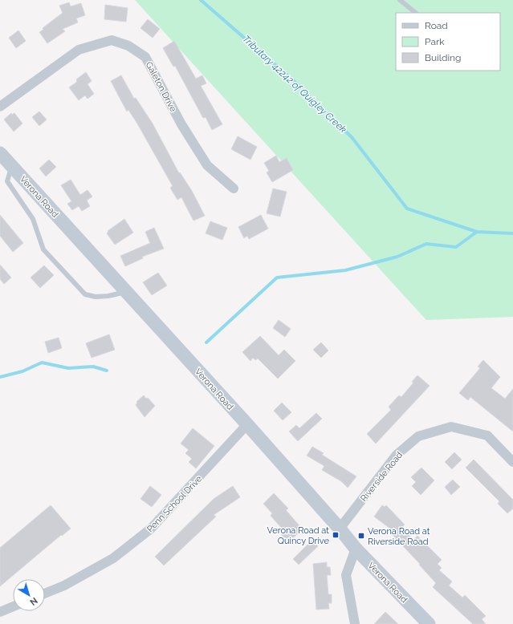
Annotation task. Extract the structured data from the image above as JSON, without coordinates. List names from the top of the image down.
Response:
{
  "streets": {
    "street": [
      "Galeton Drive",
      "Verona Road",
      "Riverside Road",
      "Penn School Drive"
    ]
  },
  "crossings": [
    ["Verona Road", "Riverside Road"],
    ["Verona Road", "Penn School Drive"]
  ],
  "water": ["Tributary 42242 of Quigley Creek"],
  "places": {
    "transit": ["Verona Road at Quincy Drive", "Verona Road at Riverside Road"]
  },
  "legend": ["Road", "Park", "Building"],
  "north": "bottom right"
}
